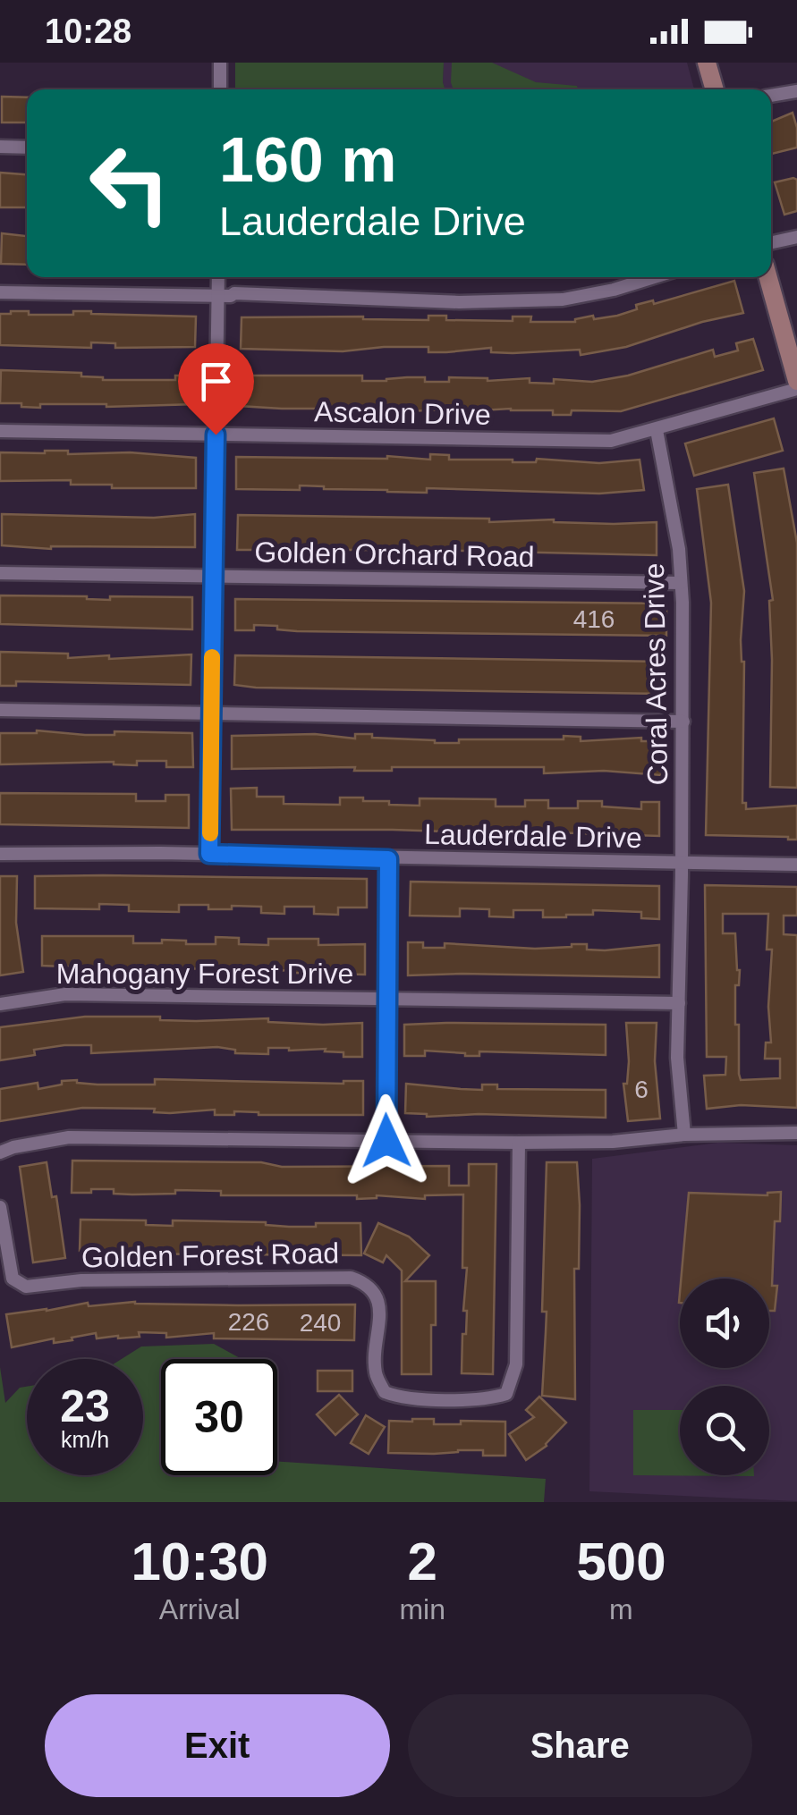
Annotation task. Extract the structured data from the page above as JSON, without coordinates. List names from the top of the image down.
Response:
{
  "streets": {
    "street": [
      "Ascalon Drive",
      "Golden Orchard Road",
      "Coral Acres Drive",
      "Lauderdale Drive",
      "Mahogany Forest Drive",
      "Golden Forest Road"
    ]
  },
  "crossings": [
    ["Ascalon Drive", "Coral Acres Drive"],
    ["Golden Orchard Road", "Coral Acres Drive"],
    ["Coral Acres Drive", "Lauderdale Drive"],
    ["Coral Acres Drive", "Mahogany Forest Drive"]
  ],
  "house_numbers": [
    "416",
    "6",
    "226",
    "240"
  ],
  "page": {
    "status": "10:28",
    "turn": ["160 m", "Lauderdale Drive"],
    "speed": "23 km/h",
    "limit": "30",
    "eta": [
      "10:30",
      "Arrival",
      "2",
      "min",
      "500",
      "m"
    ],
    "buttons": ["Exit", "Share"]
  }
}
